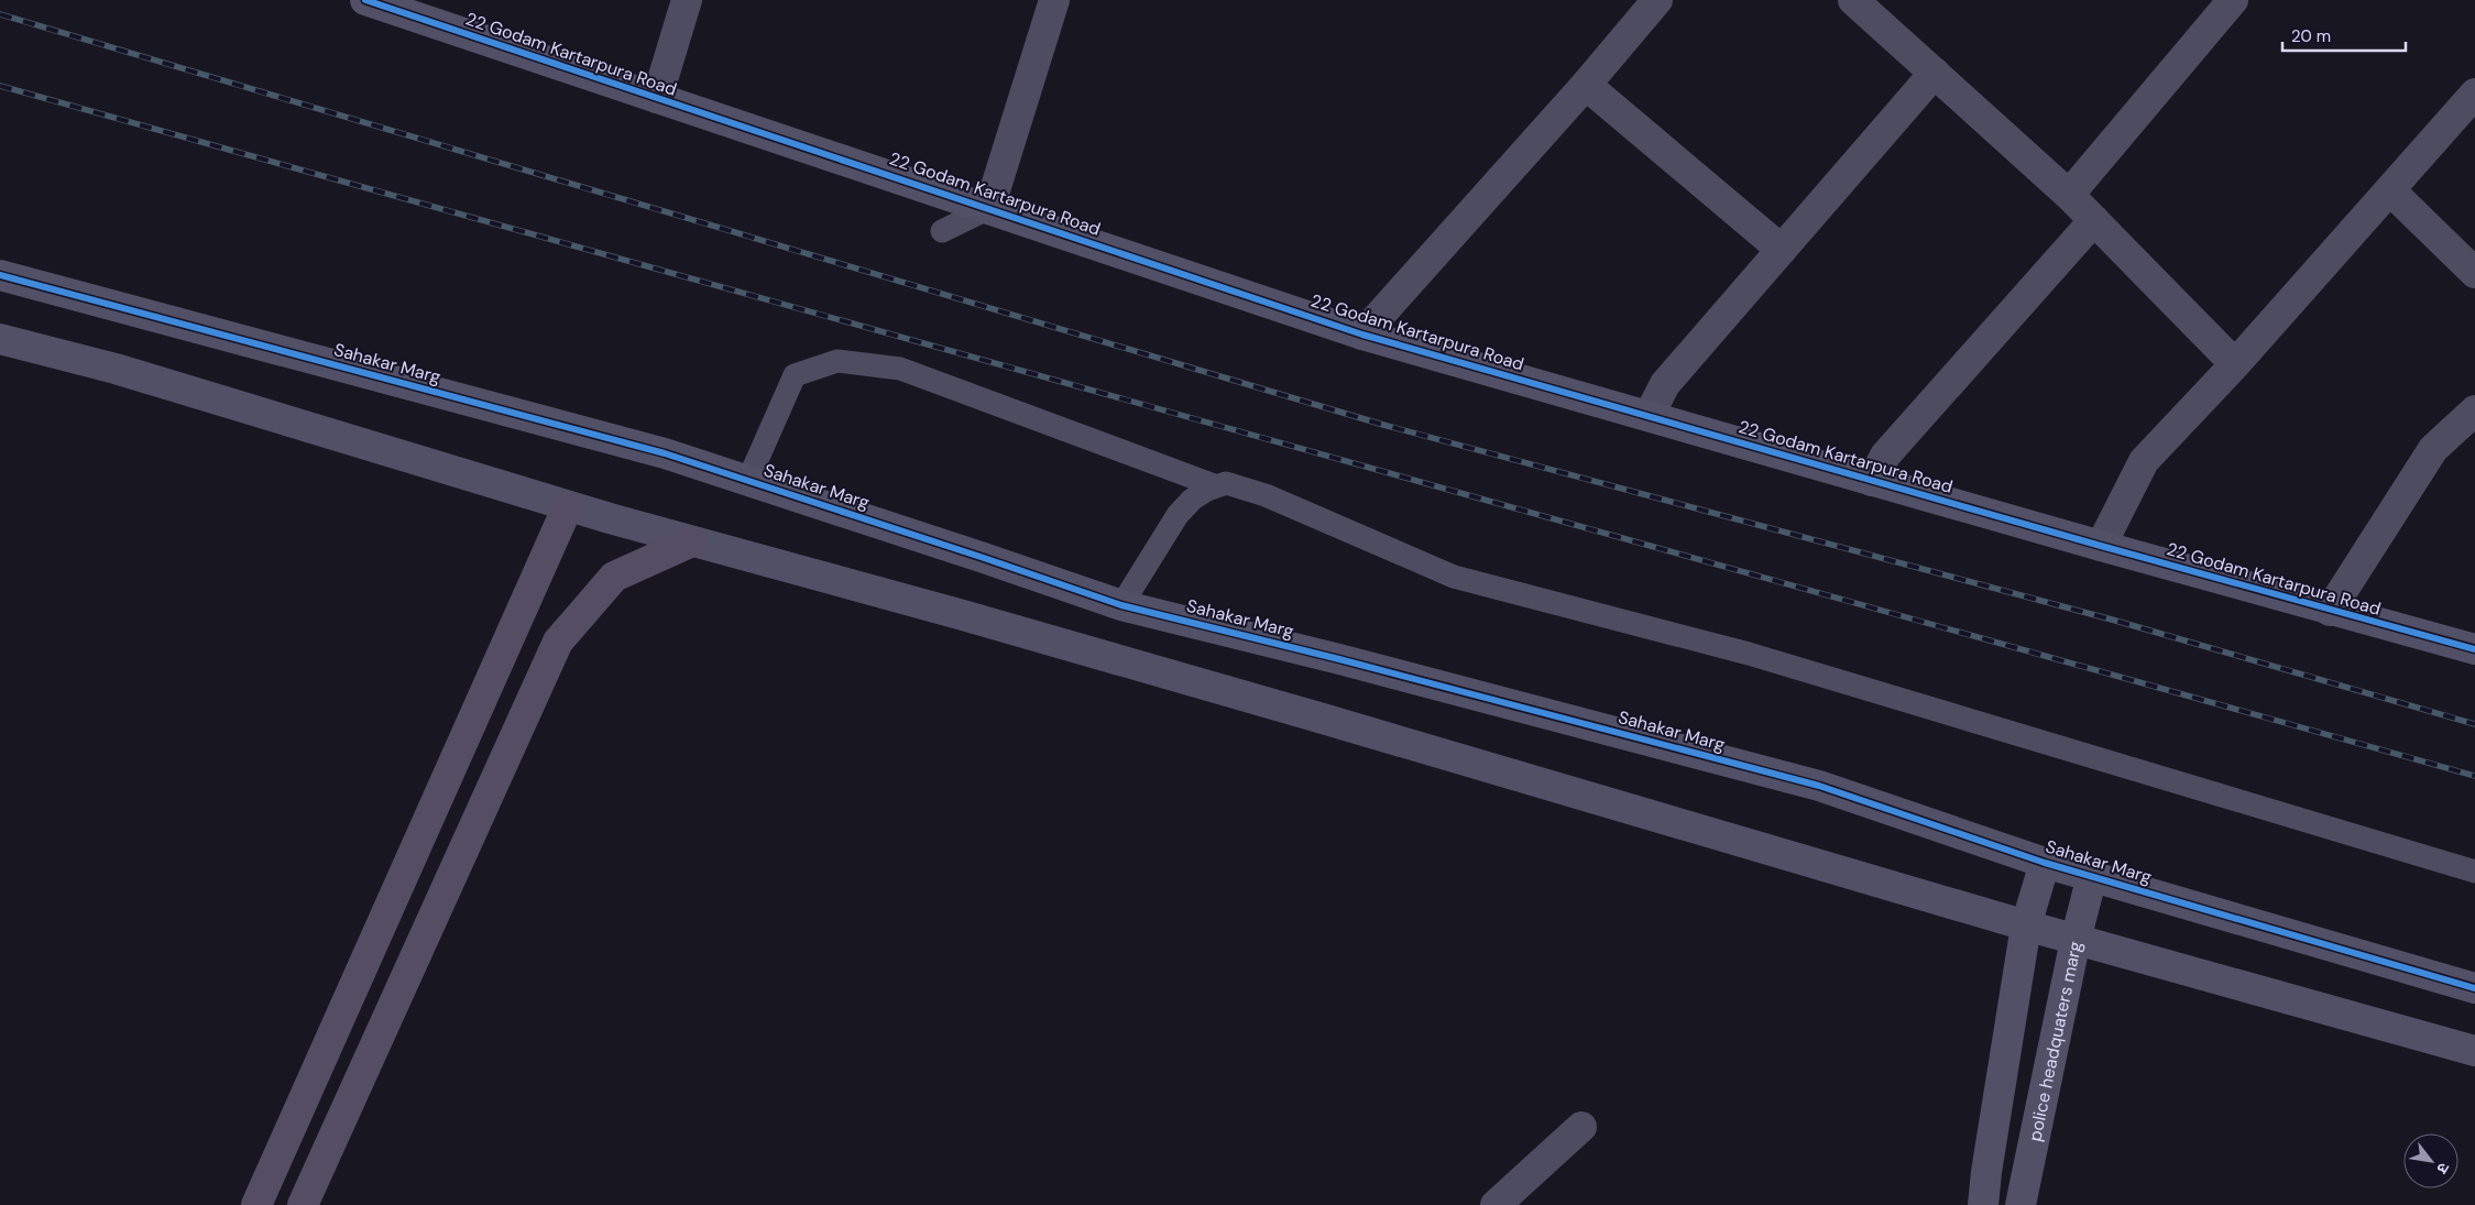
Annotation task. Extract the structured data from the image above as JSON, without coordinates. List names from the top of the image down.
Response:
{
  "streets": {
    "street": ["22 Godam Kartarpura Road", "Sahakar Marg", "police headquaters marg"]
  },
  "crossings": [
    ["Sahakar Marg", "police headquaters marg"]
  ],
  "scale_bar": "20 m",
  "north": "bottom right"
}
